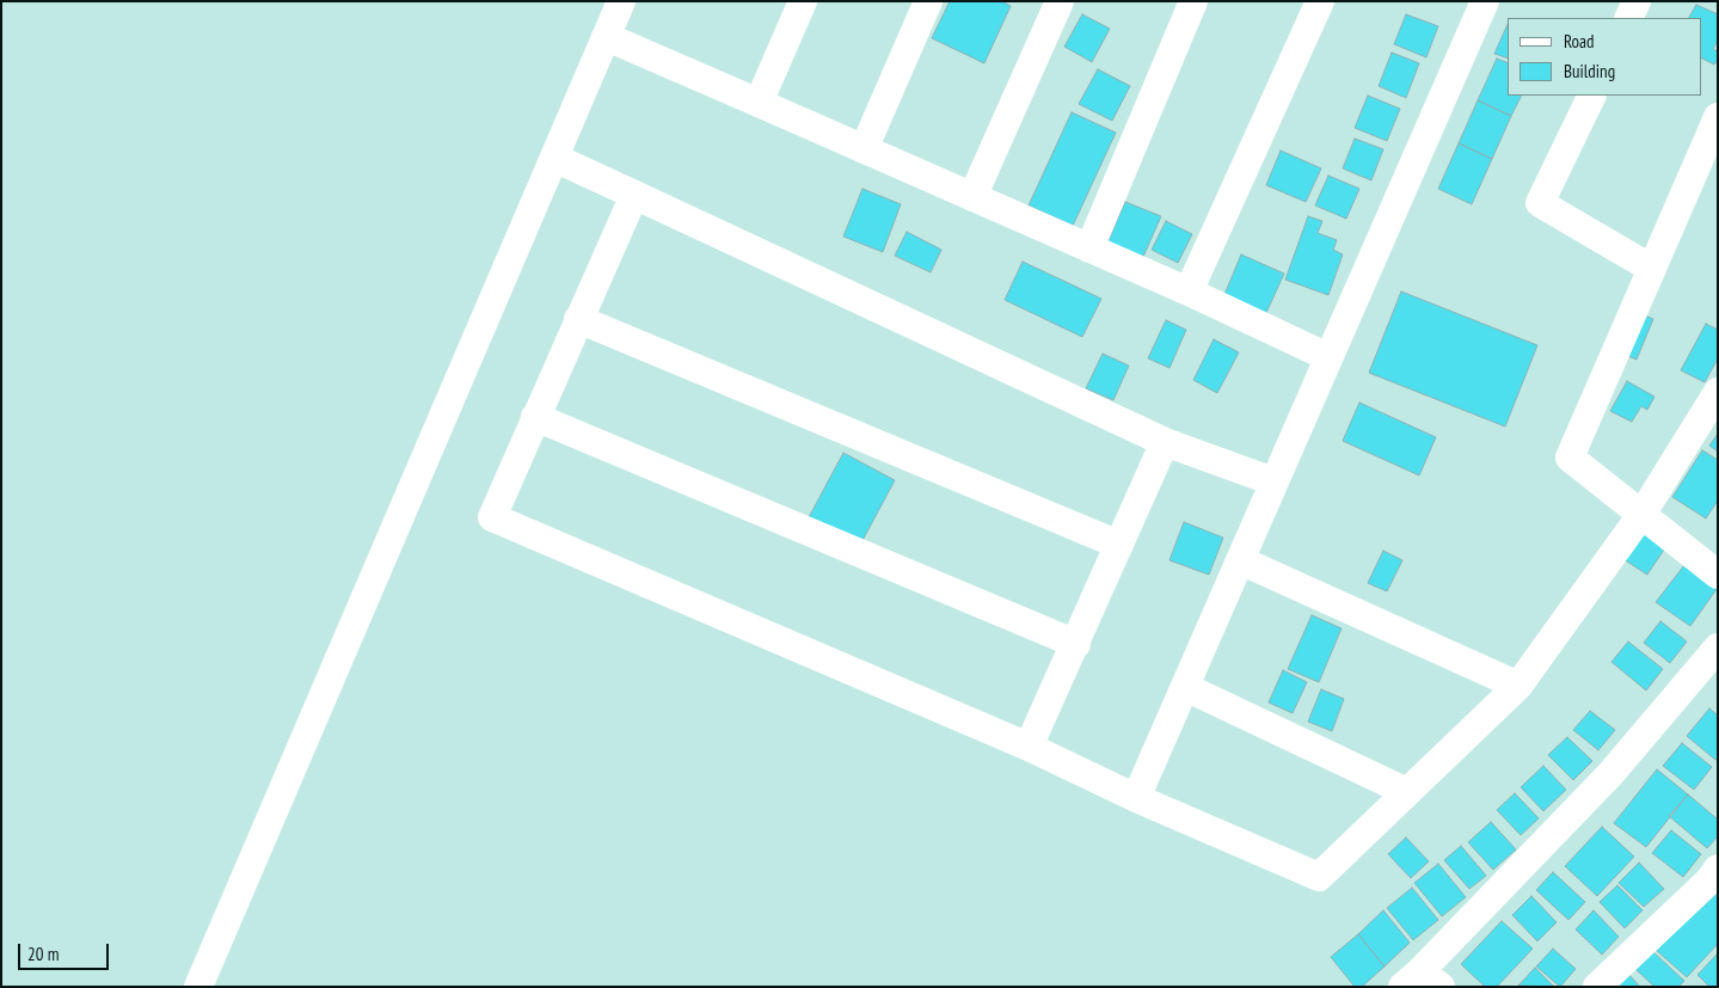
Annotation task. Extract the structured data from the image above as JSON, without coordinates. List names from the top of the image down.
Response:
{
  "legend": ["Road", "Building"],
  "scale_bar": "20 m"
}
